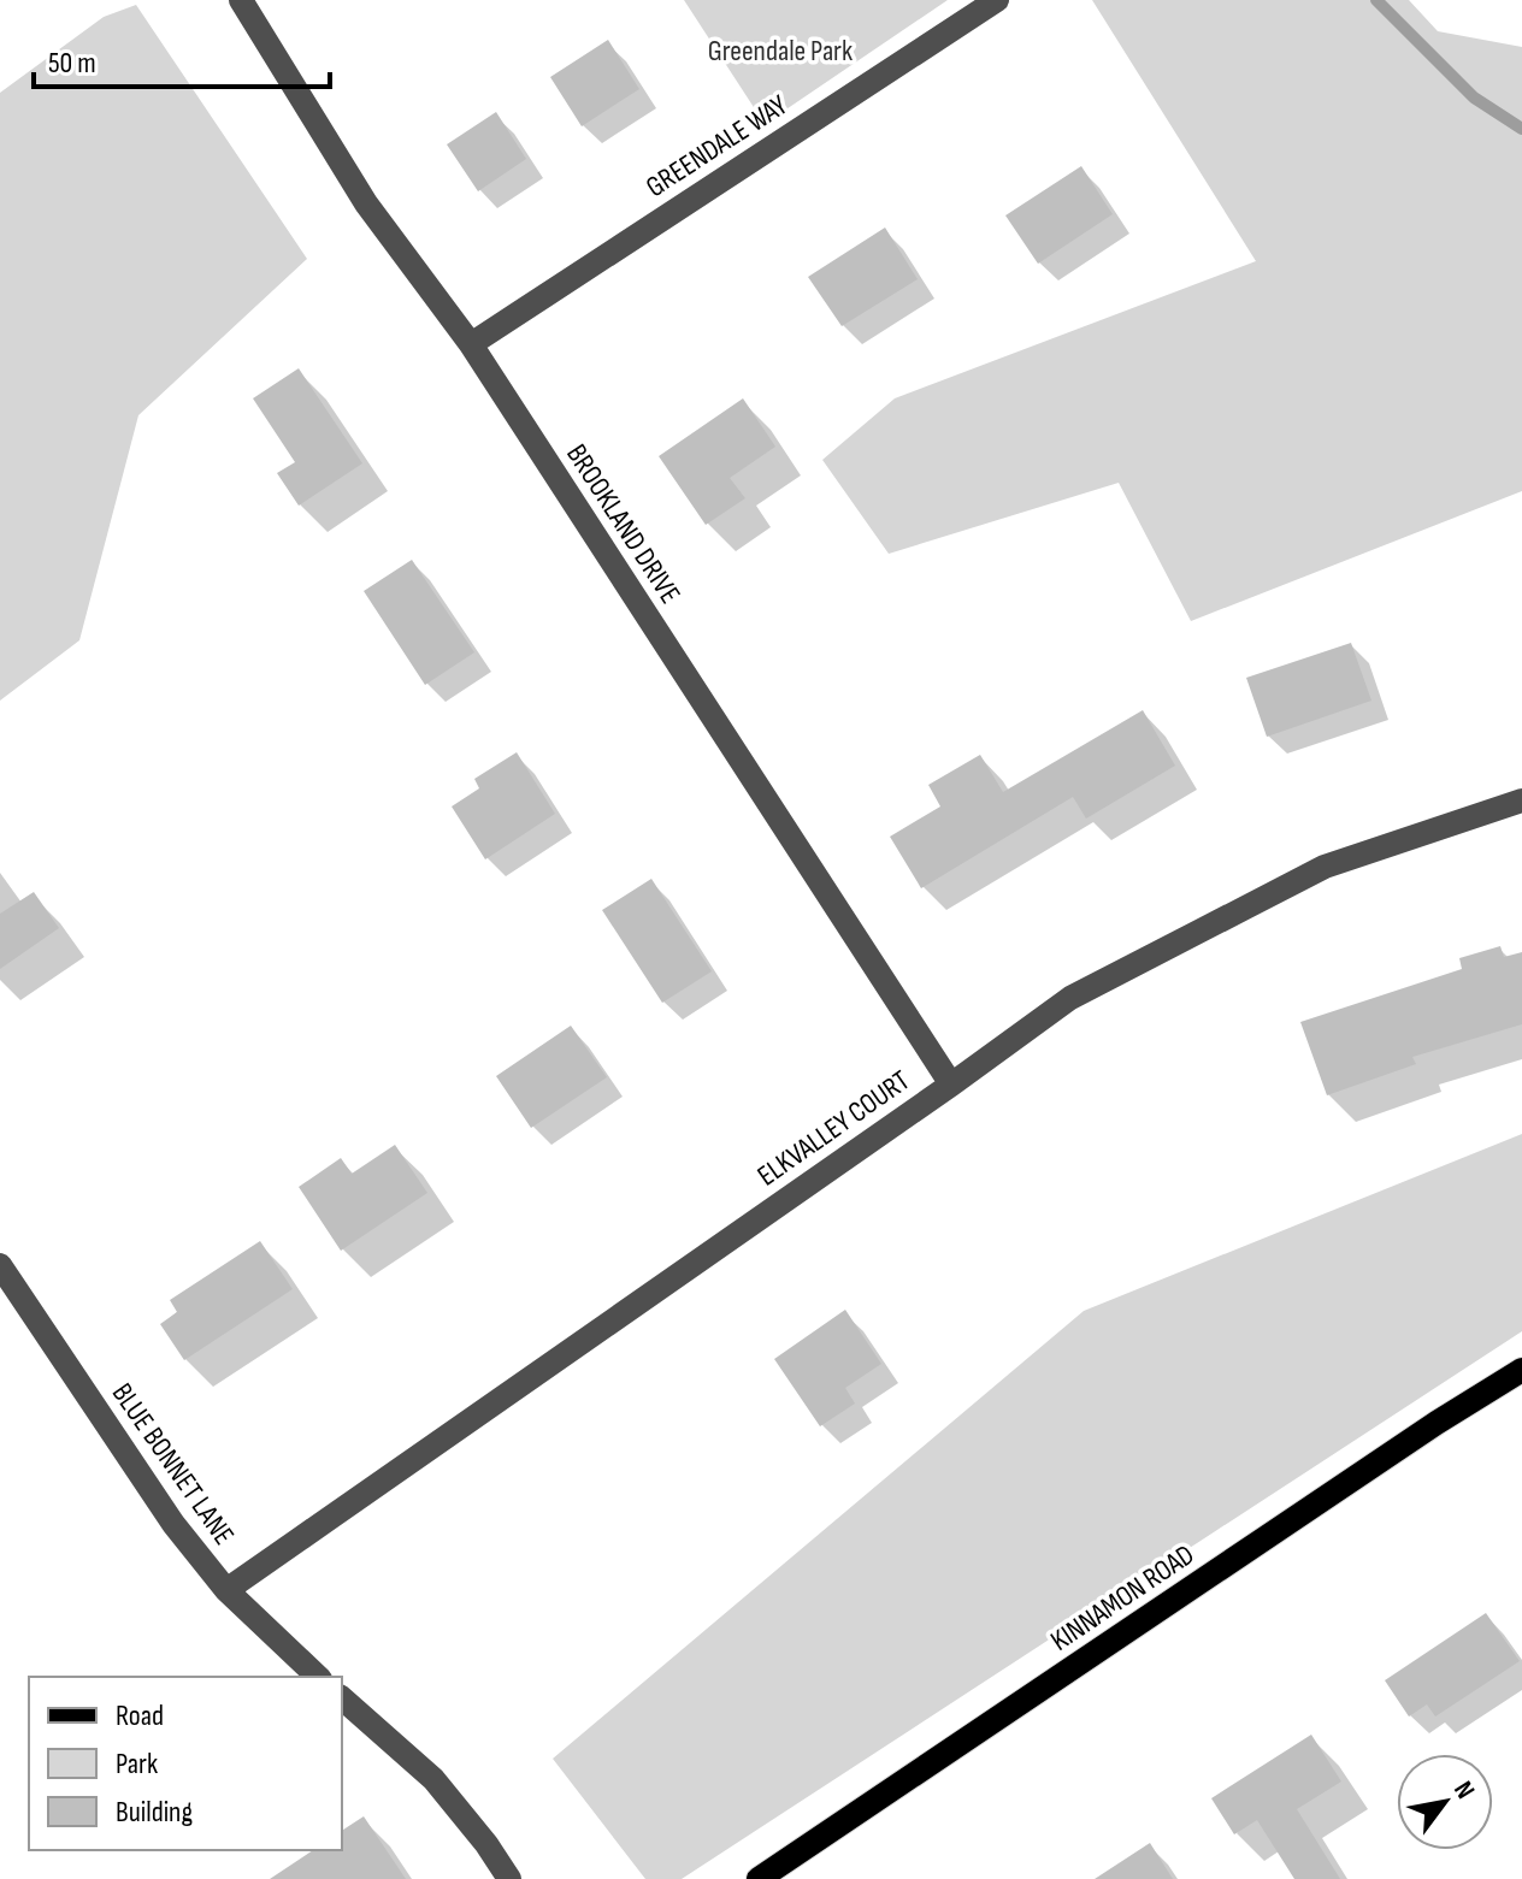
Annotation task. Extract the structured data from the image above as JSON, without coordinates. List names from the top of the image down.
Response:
{
  "streets": {
    "main road": ["KINNAMON ROAD"],
    "street": [
      "GREENDALE WAY",
      "BROOKLAND DRIVE",
      "ELKVALLEY COURT",
      "BLUE BONNET LANE"
    ]
  },
  "crossings": [
    ["GREENDALE WAY", "BROOKLAND DRIVE"],
    ["BROOKLAND DRIVE", "ELKVALLEY COURT"],
    ["ELKVALLEY COURT", "BLUE BONNET LANE"]
  ],
  "parks": ["Greendale Park"],
  "legend": ["Road", "Park", "Building"],
  "scale_bar": "50 m",
  "north": "top right"
}
